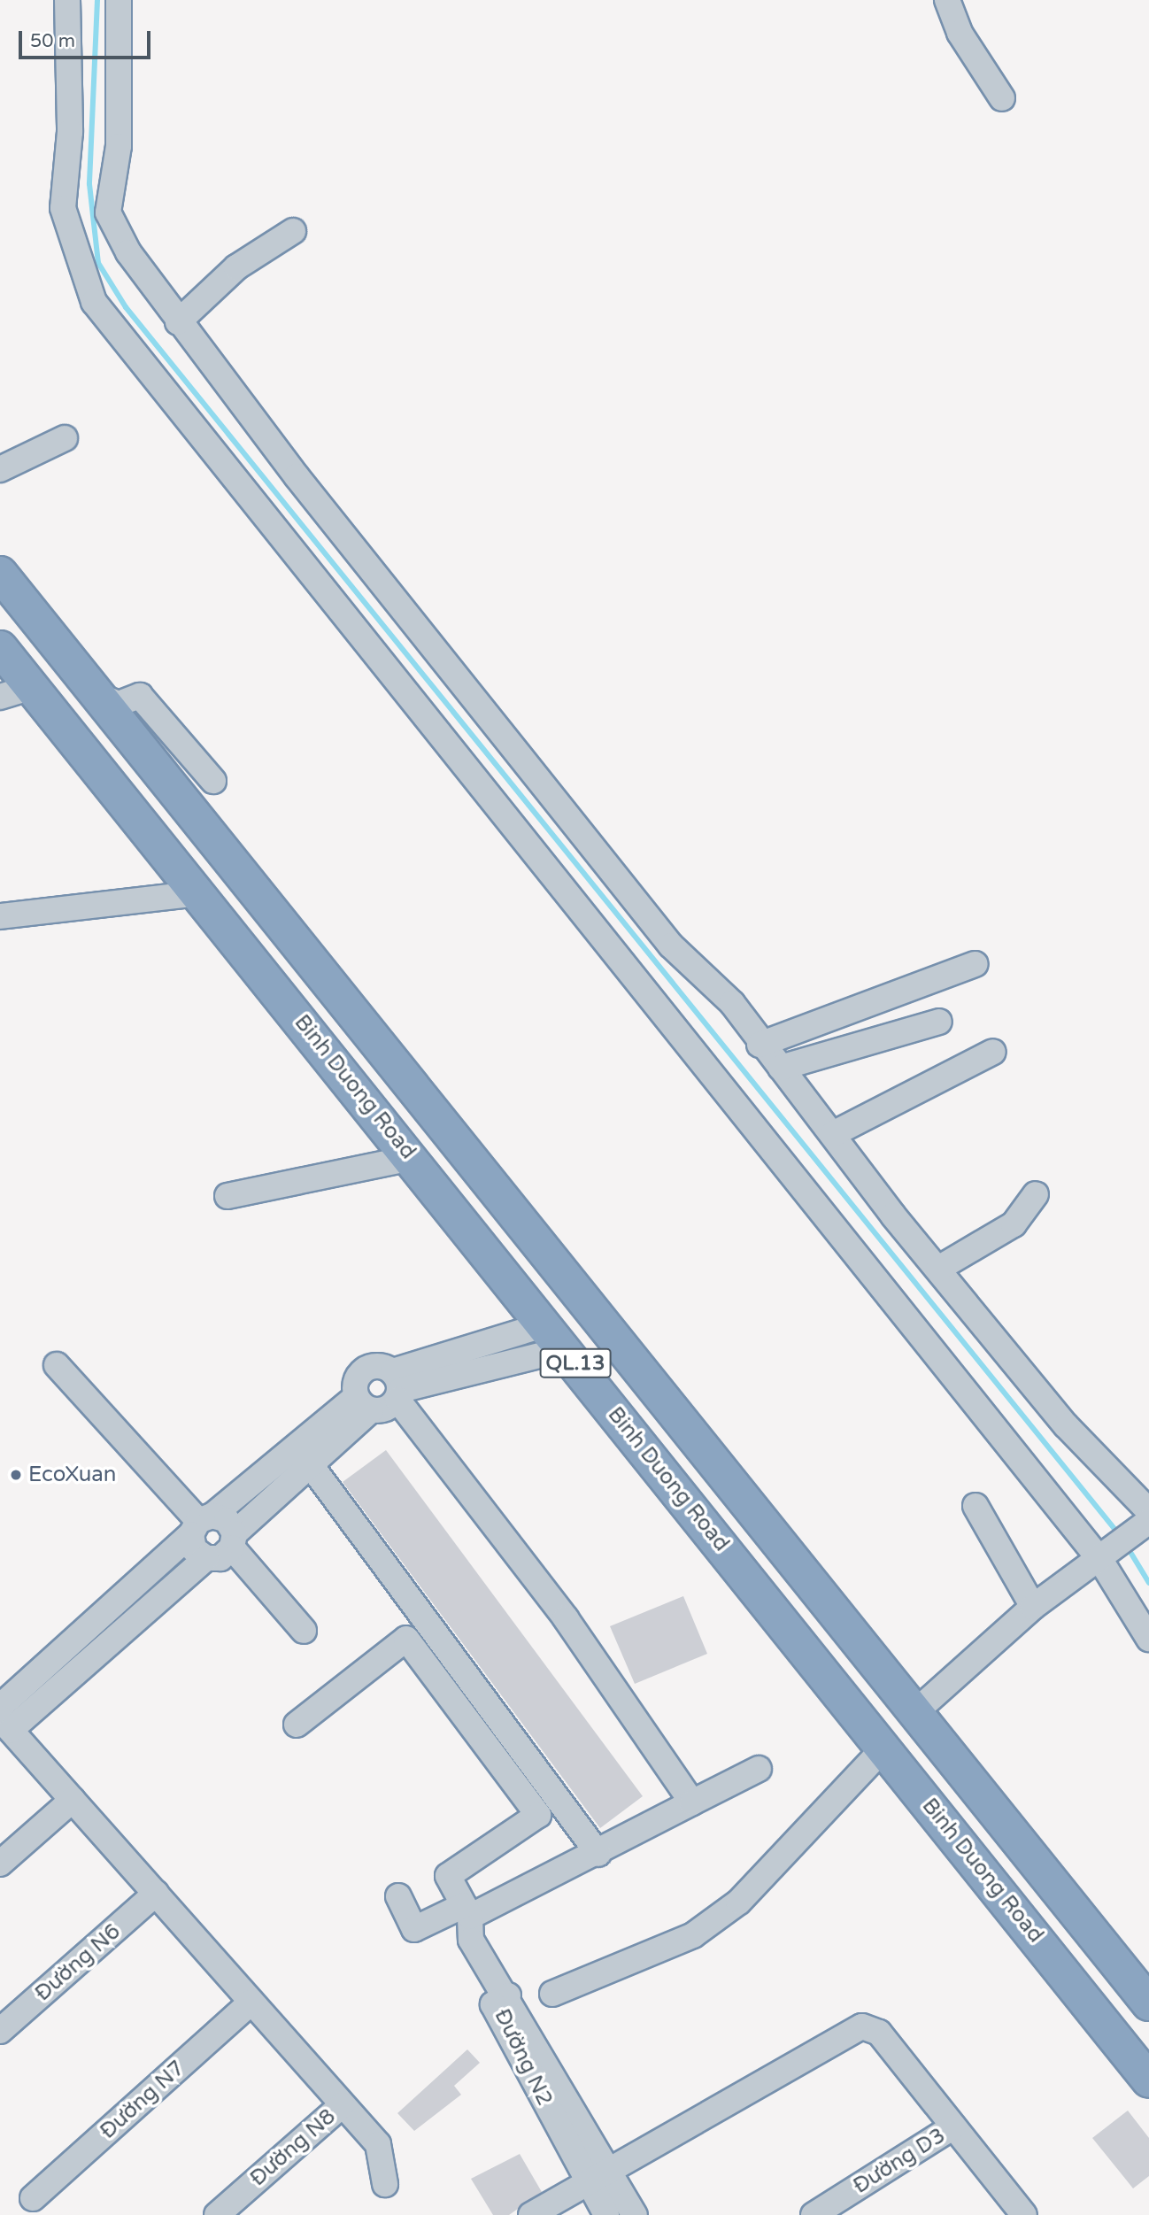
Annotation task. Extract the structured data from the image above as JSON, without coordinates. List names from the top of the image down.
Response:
{
  "streets": {
    "highway": ["Binh Duong Road", "QL.13"],
    "street": [
      "Đường N6",
      "Đường N2",
      "Đường N7",
      "Đường N8",
      "Đường D3"
    ]
  },
  "places": ["EcoXuan"],
  "scale_bar": "50 m"
}
